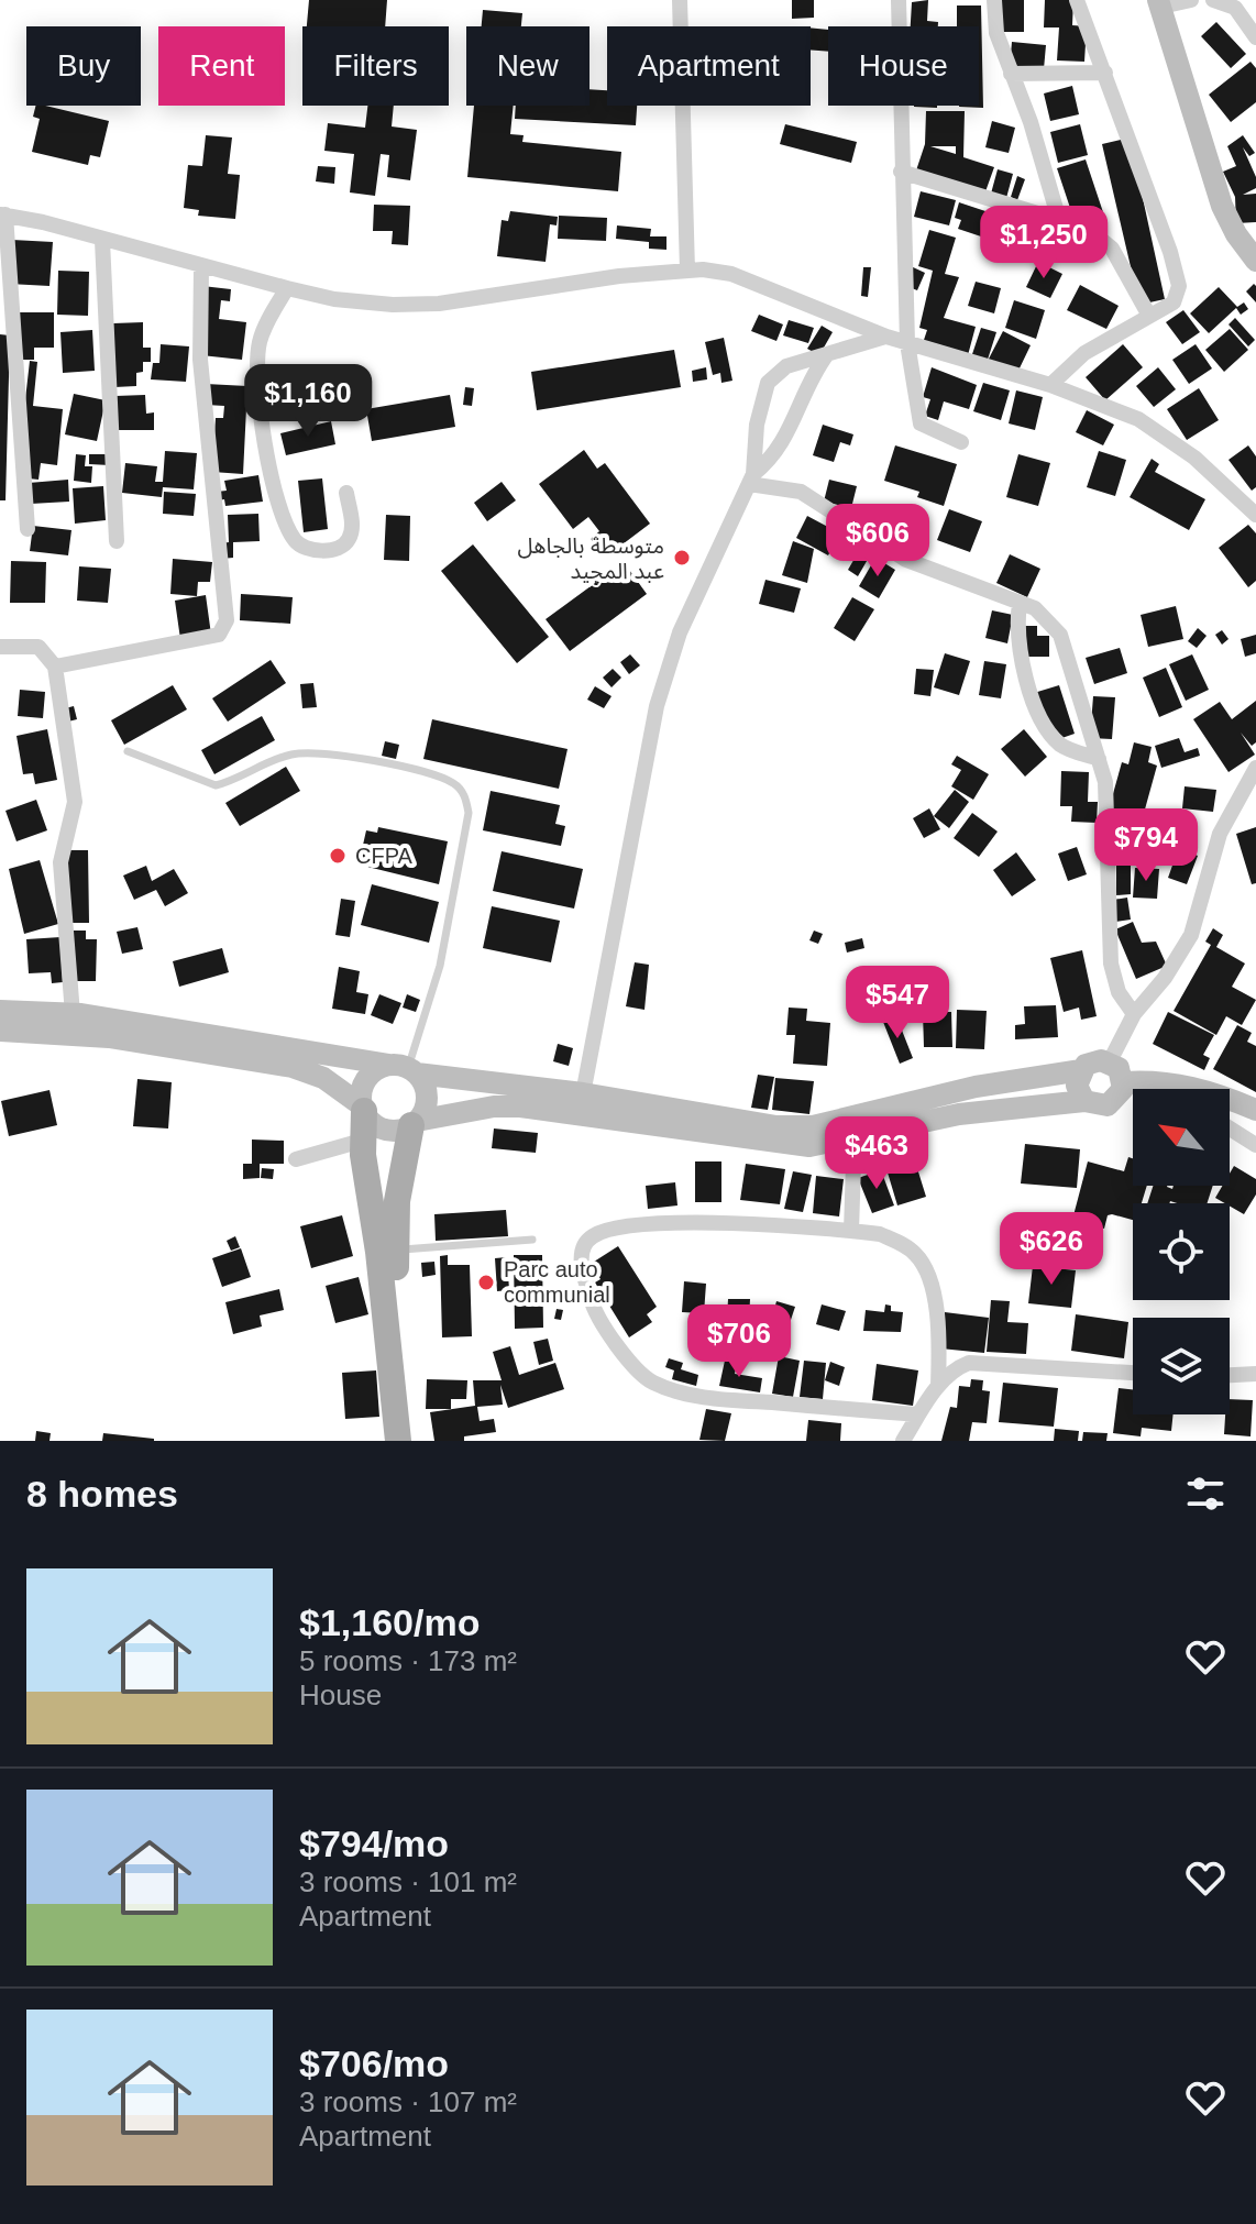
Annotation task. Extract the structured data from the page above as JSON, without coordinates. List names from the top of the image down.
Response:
{
  "places": ["متوسطة بالجاهل عبد المجيد", "CFPA", "Parc auto communial"],
  "north": "top left",
  "page": {
    "chip": [
      "Buy",
      "Rent",
      "Filters",
      "New",
      "Apartment",
      "House"
    ],
    "price": [
      "$1,250",
      "$1,160",
      "$606",
      "$794",
      "$547",
      "$463",
      "$626",
      "$706"
    ],
    "heading": "8 homes",
    "list": [
      {
        "name": "$1,160/mo",
        "note": "5 rooms · 173 m² · House"
      },
      {
        "name": "$794/mo",
        "note": "3 rooms · 101 m² · Apartment"
      },
      {
        "name": "$706/mo",
        "note": "3 rooms · 107 m² · Apartment"
      }
    ]
  }
}
